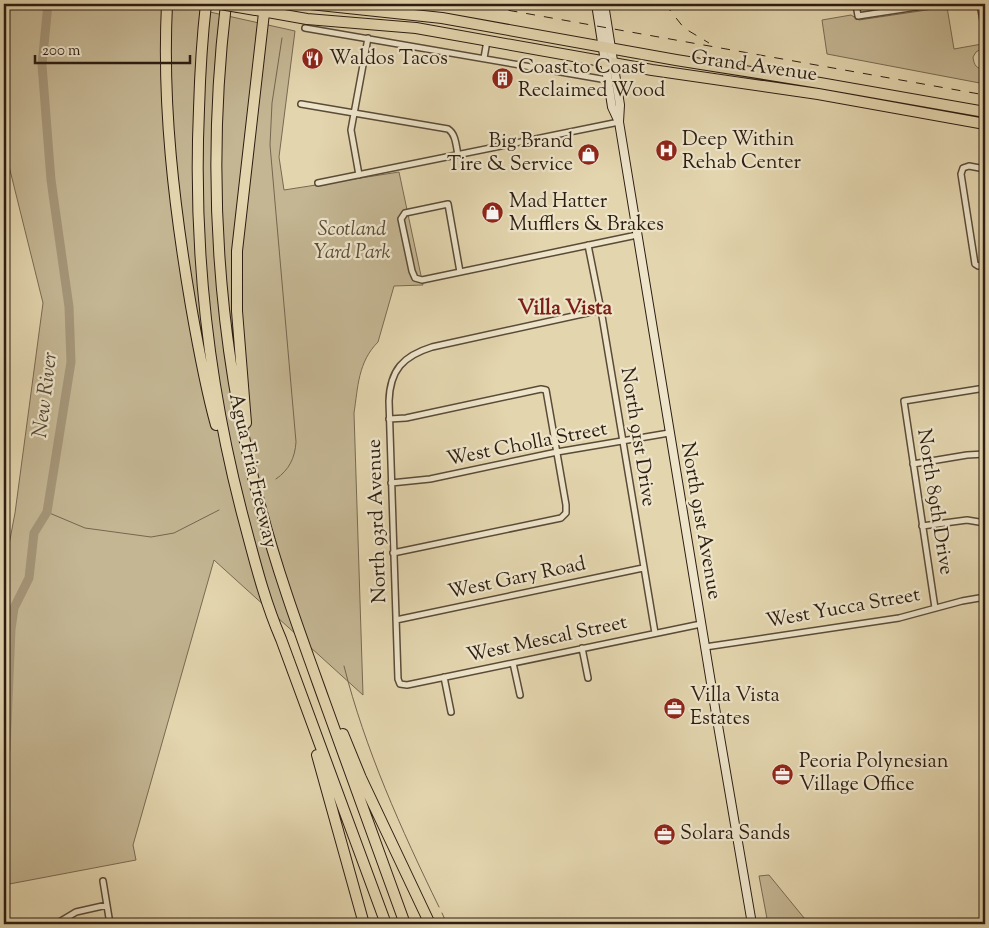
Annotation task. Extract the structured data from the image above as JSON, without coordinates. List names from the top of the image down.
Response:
{
  "streets": {
    "highway": ["Grand Avenue", "Agua Fria Freeway"],
    "main road": ["North 91st Avenue"],
    "street": [
      "North 91st Drive",
      "West Cholla Street",
      "North 89th Drive",
      "North 93rd Avenue",
      "West Gary Road",
      "West Yucca Street",
      "West Mescal Street"
    ]
  },
  "crossings": [
    ["Grand Avenue", "North 91st Avenue"],
    ["North 91st Drive", "West Cholla Street"],
    ["North 91st Drive", "North 93rd Avenue"],
    ["North 91st Drive", "West Gary Road"],
    ["North 91st Drive", "West Mescal Street"],
    ["West Cholla Street", "North 93rd Avenue"],
    ["West Cholla Street", "North 91st Avenue"],
    ["North 89th Drive", "West Yucca Street"],
    ["North 93rd Avenue", "West Gary Road"],
    ["North 93rd Avenue", "West Mescal Street"],
    ["North 91st Avenue", "West Yucca Street"],
    ["North 91st Avenue", "West Mescal Street"]
  ],
  "districts": ["Villa Vista"],
  "water": ["New River"],
  "parks": ["Scotland Yard Park"],
  "places": {
    "restaurant": ["Waldos Tacos"],
    "building": ["Coast to Coast Reclaimed Wood"],
    "hospital": ["Deep Within Rehab Center"],
    "shop": ["Big Brand Tire & Service", "Mad Hatter Mufflers & Brakes"],
    "office": ["Villa Vista Estates", "Peoria Polynesian Village Office", "Solara Sands"]
  },
  "scale_bar": "200 m"
}
